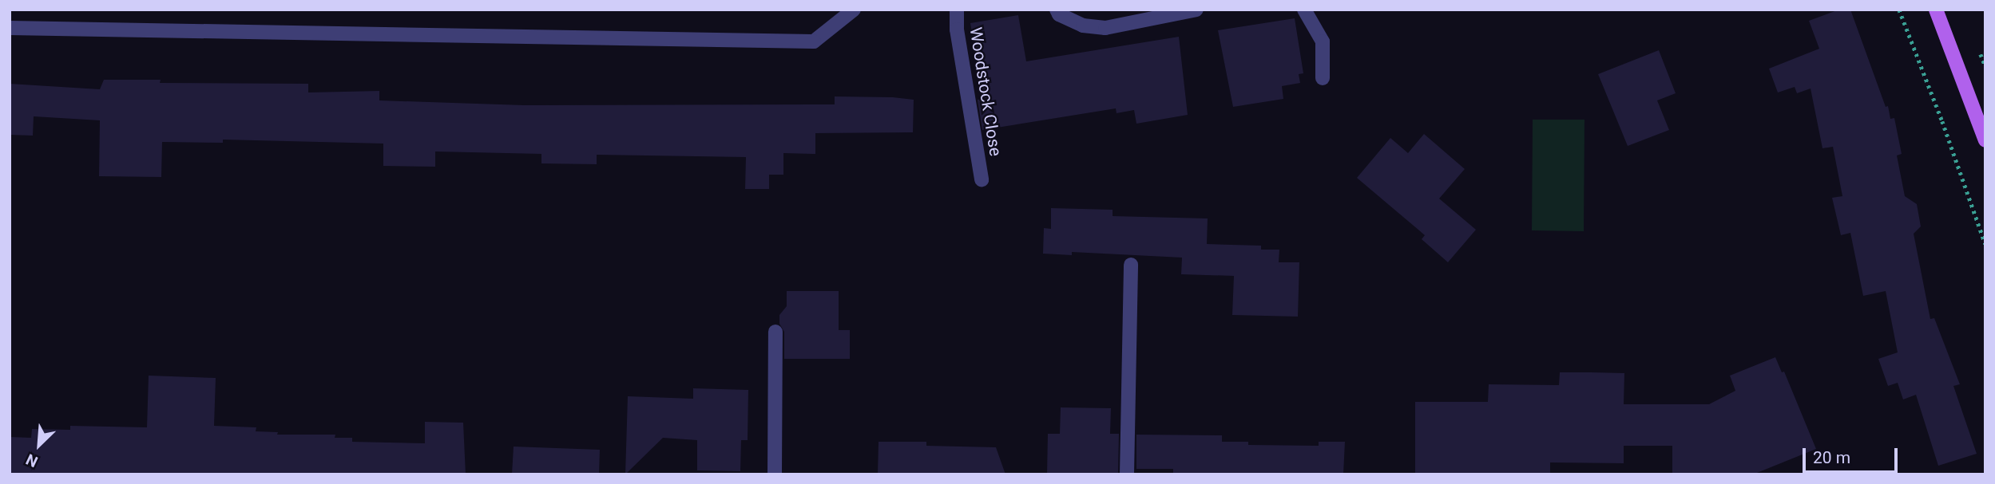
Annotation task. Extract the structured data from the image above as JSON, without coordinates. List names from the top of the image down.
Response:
{
  "streets": {
    "street": ["Woodstock Close"]
  },
  "scale_bar": "20 m",
  "north": "bottom left"
}
